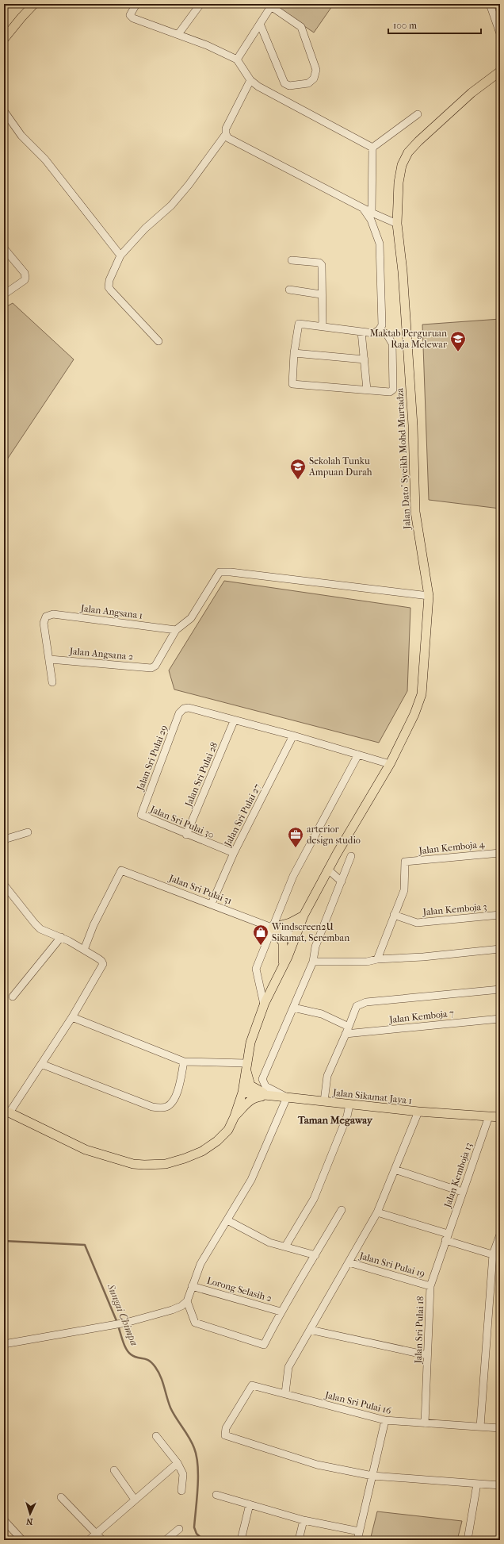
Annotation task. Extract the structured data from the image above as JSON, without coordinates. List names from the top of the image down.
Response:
{
  "streets": {
    "main road": ["Jalan Dato' Syeikh Mohd Murtadza", "Jalan Sikamat Jaya 1"],
    "street": [
      "Jalan Angsana 1",
      "Jalan Angsana 2",
      "Jalan Sri Pulai 29",
      "Jalan Sri Pulai 28",
      "Jalan Sri Pulai 27",
      "Jalan Sri Pulai 30",
      "Jalan Kemboja 4",
      "Jalan Sri Pulai 31",
      "Jalan Kemboja 3",
      "Jalan Kemboja 7",
      "Jalan Kemboja 13",
      "Jalan Sri Pulai 19",
      "Lorong Selasih 2",
      "Jalan Sri Pulai 18",
      "Jalan Sri Pulai 16"
    ]
  },
  "crossings": [
    ["Jalan Dato' Syeikh Mohd Murtadza", "Jalan Sri Pulai 31"],
    ["Jalan Dato' Syeikh Mohd Murtadza", "Jalan Sikamat Jaya 1"],
    ["Jalan Angsana 1", "Jalan Angsana 2"],
    ["Jalan Sri Pulai 29", "Jalan Sri Pulai 28"],
    ["Jalan Sri Pulai 29", "Jalan Sri Pulai 30"],
    ["Jalan Sri Pulai 28", "Jalan Sri Pulai 30"],
    ["Jalan Sri Pulai 27", "Jalan Sri Pulai 30"],
    ["Jalan Sri Pulai 27", "Jalan Sri Pulai 31"],
    ["Jalan Kemboja 4", "Jalan Kemboja 3"],
    ["Jalan Sikamat Jaya 1", "Jalan Kemboja 13"],
    ["Jalan Kemboja 13", "Jalan Sri Pulai 18"],
    ["Jalan Sri Pulai 19", "Jalan Sri Pulai 18"],
    ["Jalan Sri Pulai 18", "Jalan Sri Pulai 16"]
  ],
  "districts": ["Taman Megaway"],
  "water": ["Sungai Chimpa"],
  "places": {
    "school or university": ["Maktab Perguruan Raja Melewar", "Sekolah Tunku Ampuan Durah"],
    "office": ["arterior design studio"],
    "shop": ["Windscreen2U Sikamat, Seremban"]
  },
  "scale_bar": "100 m",
  "north": "bottom"
}
